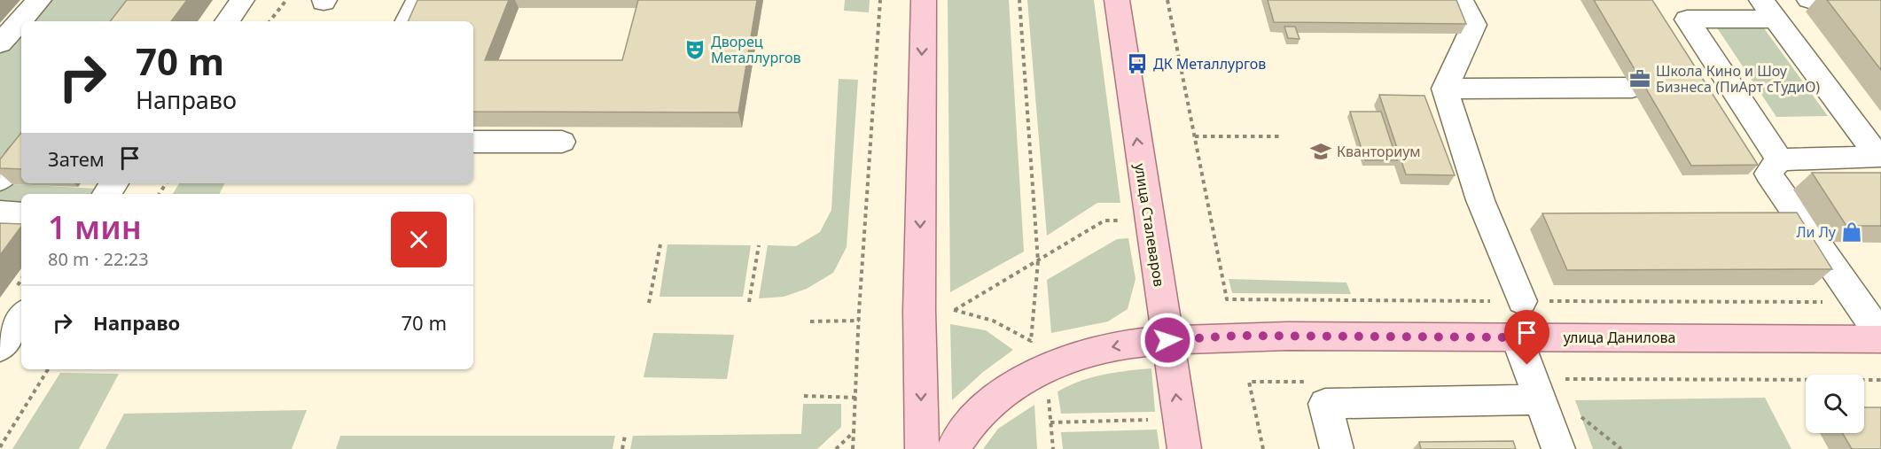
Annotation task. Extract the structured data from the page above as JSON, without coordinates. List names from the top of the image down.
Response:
{
  "streets": {
    "main road": ["улица Сталеваров", "улица Данилова"]
  },
  "crossings": [
    ["улица Сталеваров", "улица Данилова"]
  ],
  "places": {
    "theatre": ["Дворец Металлургов"],
    "bus stop": ["ДК Металлургов"],
    "office": ["Школа Кино и Шоу Бизнеса (ПиАрт сТудиО)"],
    "school or university": ["Кванториум"],
    "shop": ["Ли Лу"]
  },
  "page": {
    "turn": ["70 m", "Направо"],
    "then": "Затем",
    "heading": ["1 мин", "80 m · 22:23"],
    "list": [
      {
        "name": "Направо",
        "value": "70 m"
      }
    ]
  }
}
